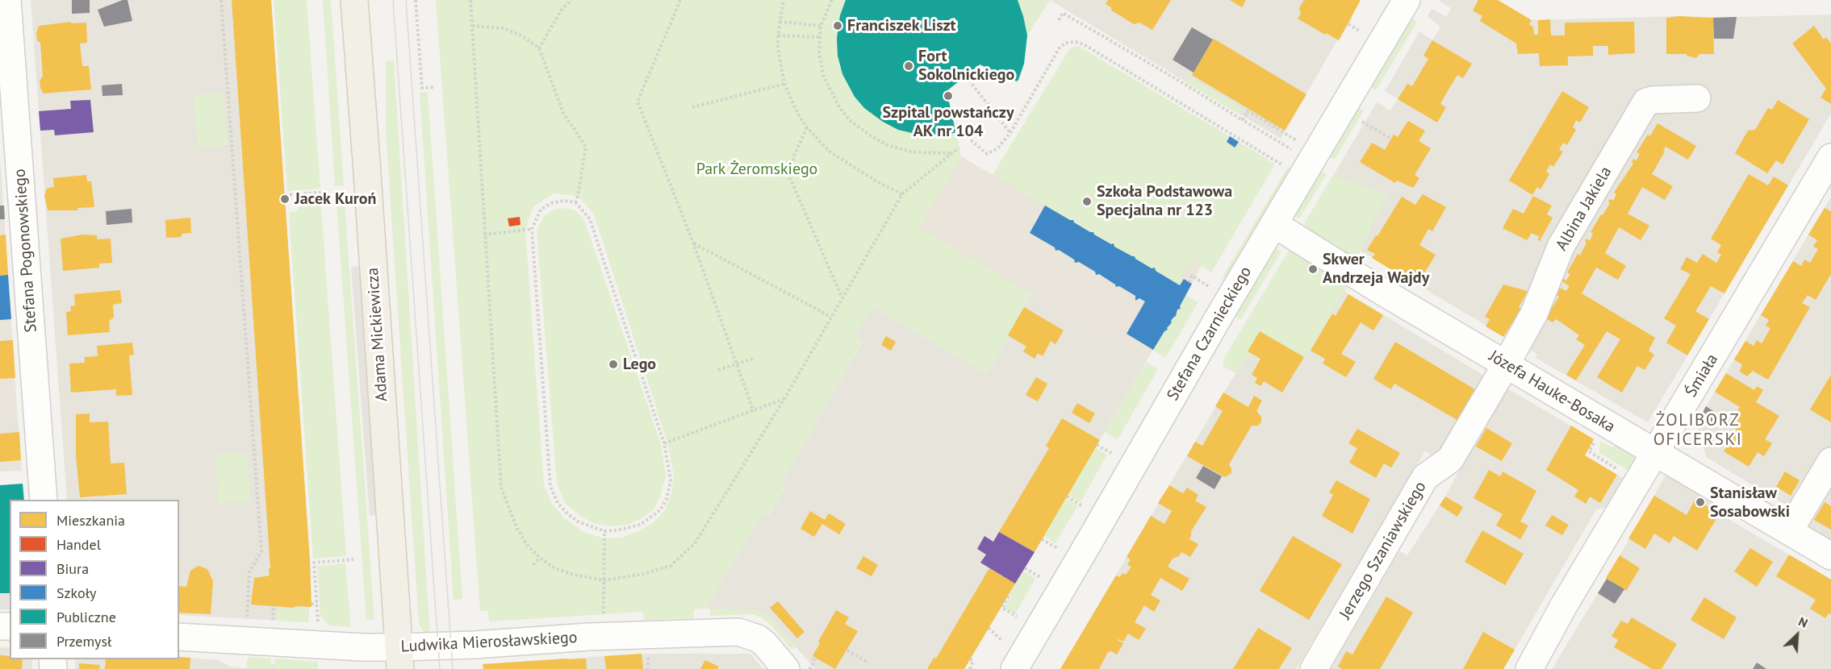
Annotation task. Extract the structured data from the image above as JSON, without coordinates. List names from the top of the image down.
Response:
{
  "streets": {
    "main road": ["Adama Mickiewicza"],
    "street": [
      "Albina Jakiela",
      "Stefana Pogonowskiego",
      "Stefana Czarnieckiego",
      "Śmiała",
      "Józefa Hauke-Bosaka",
      "Jerzego Szaniawskiego",
      "Ludwika Mierosławskiego"
    ]
  },
  "crossings": [
    ["Albina Jakiela", "Józefa Hauke-Bosaka"],
    ["Albina Jakiela", "Jerzego Szaniawskiego"],
    ["Stefana Czarnieckiego", "Józefa Hauke-Bosaka"],
    ["Adama Mickiewicza", "Ludwika Mierosławskiego"],
    ["Śmiała", "Józefa Hauke-Bosaka"],
    ["Józefa Hauke-Bosaka", "Jerzego Szaniawskiego"]
  ],
  "districts": ["ŻOLIBORZ OFICERSKI"],
  "parks": ["Park Żeromskiego"],
  "places": [
    "Franciszek Liszt",
    "Fort Sokolnickiego",
    "Szpital powstańczy AK nr 104",
    "Jacek Kuroń",
    "Szkoła Podstawowa Specjalna nr 123",
    "Skwer Andrzeja Wajdy",
    "Lego",
    "Stanisław Sosabowski"
  ],
  "legend": [
    "Mieszkania",
    "Handel",
    "Biura",
    "Szkoły",
    "Publiczne",
    "Przemysł"
  ],
  "north": "top right"
}
